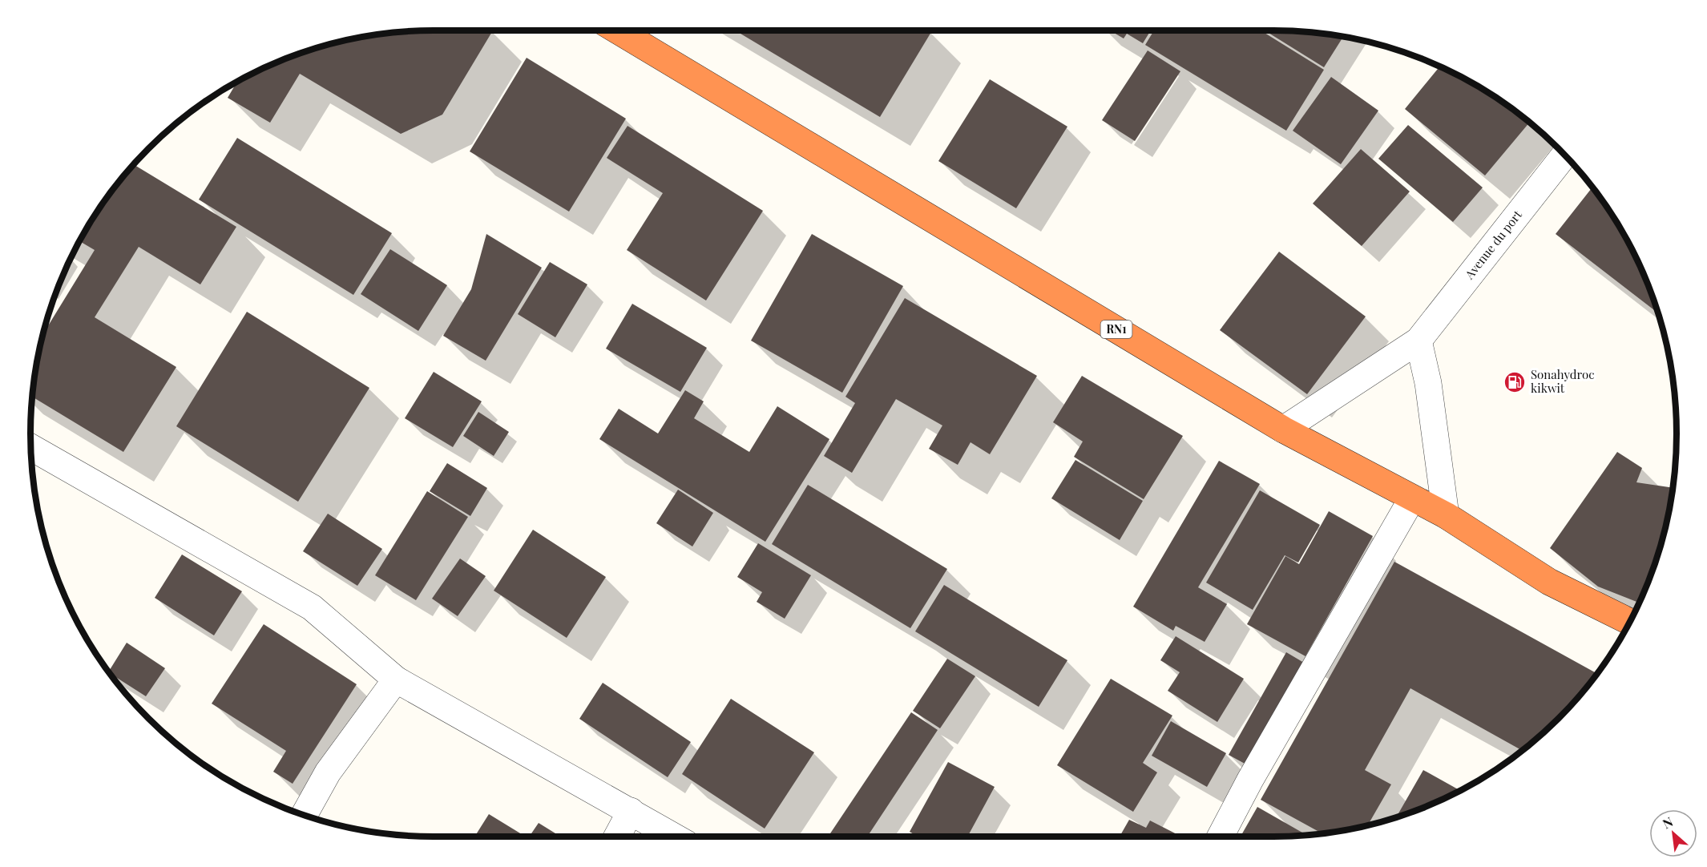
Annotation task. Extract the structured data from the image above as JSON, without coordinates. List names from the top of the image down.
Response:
{
  "streets": {
    "highway": ["RN1"],
    "street": ["Avenue du port"]
  },
  "crossings": [
    ["Avenue du port", "RN1"]
  ],
  "places": {
    "fuel station": ["Sonahydroc kikwit"]
  },
  "north": "top left"
}
